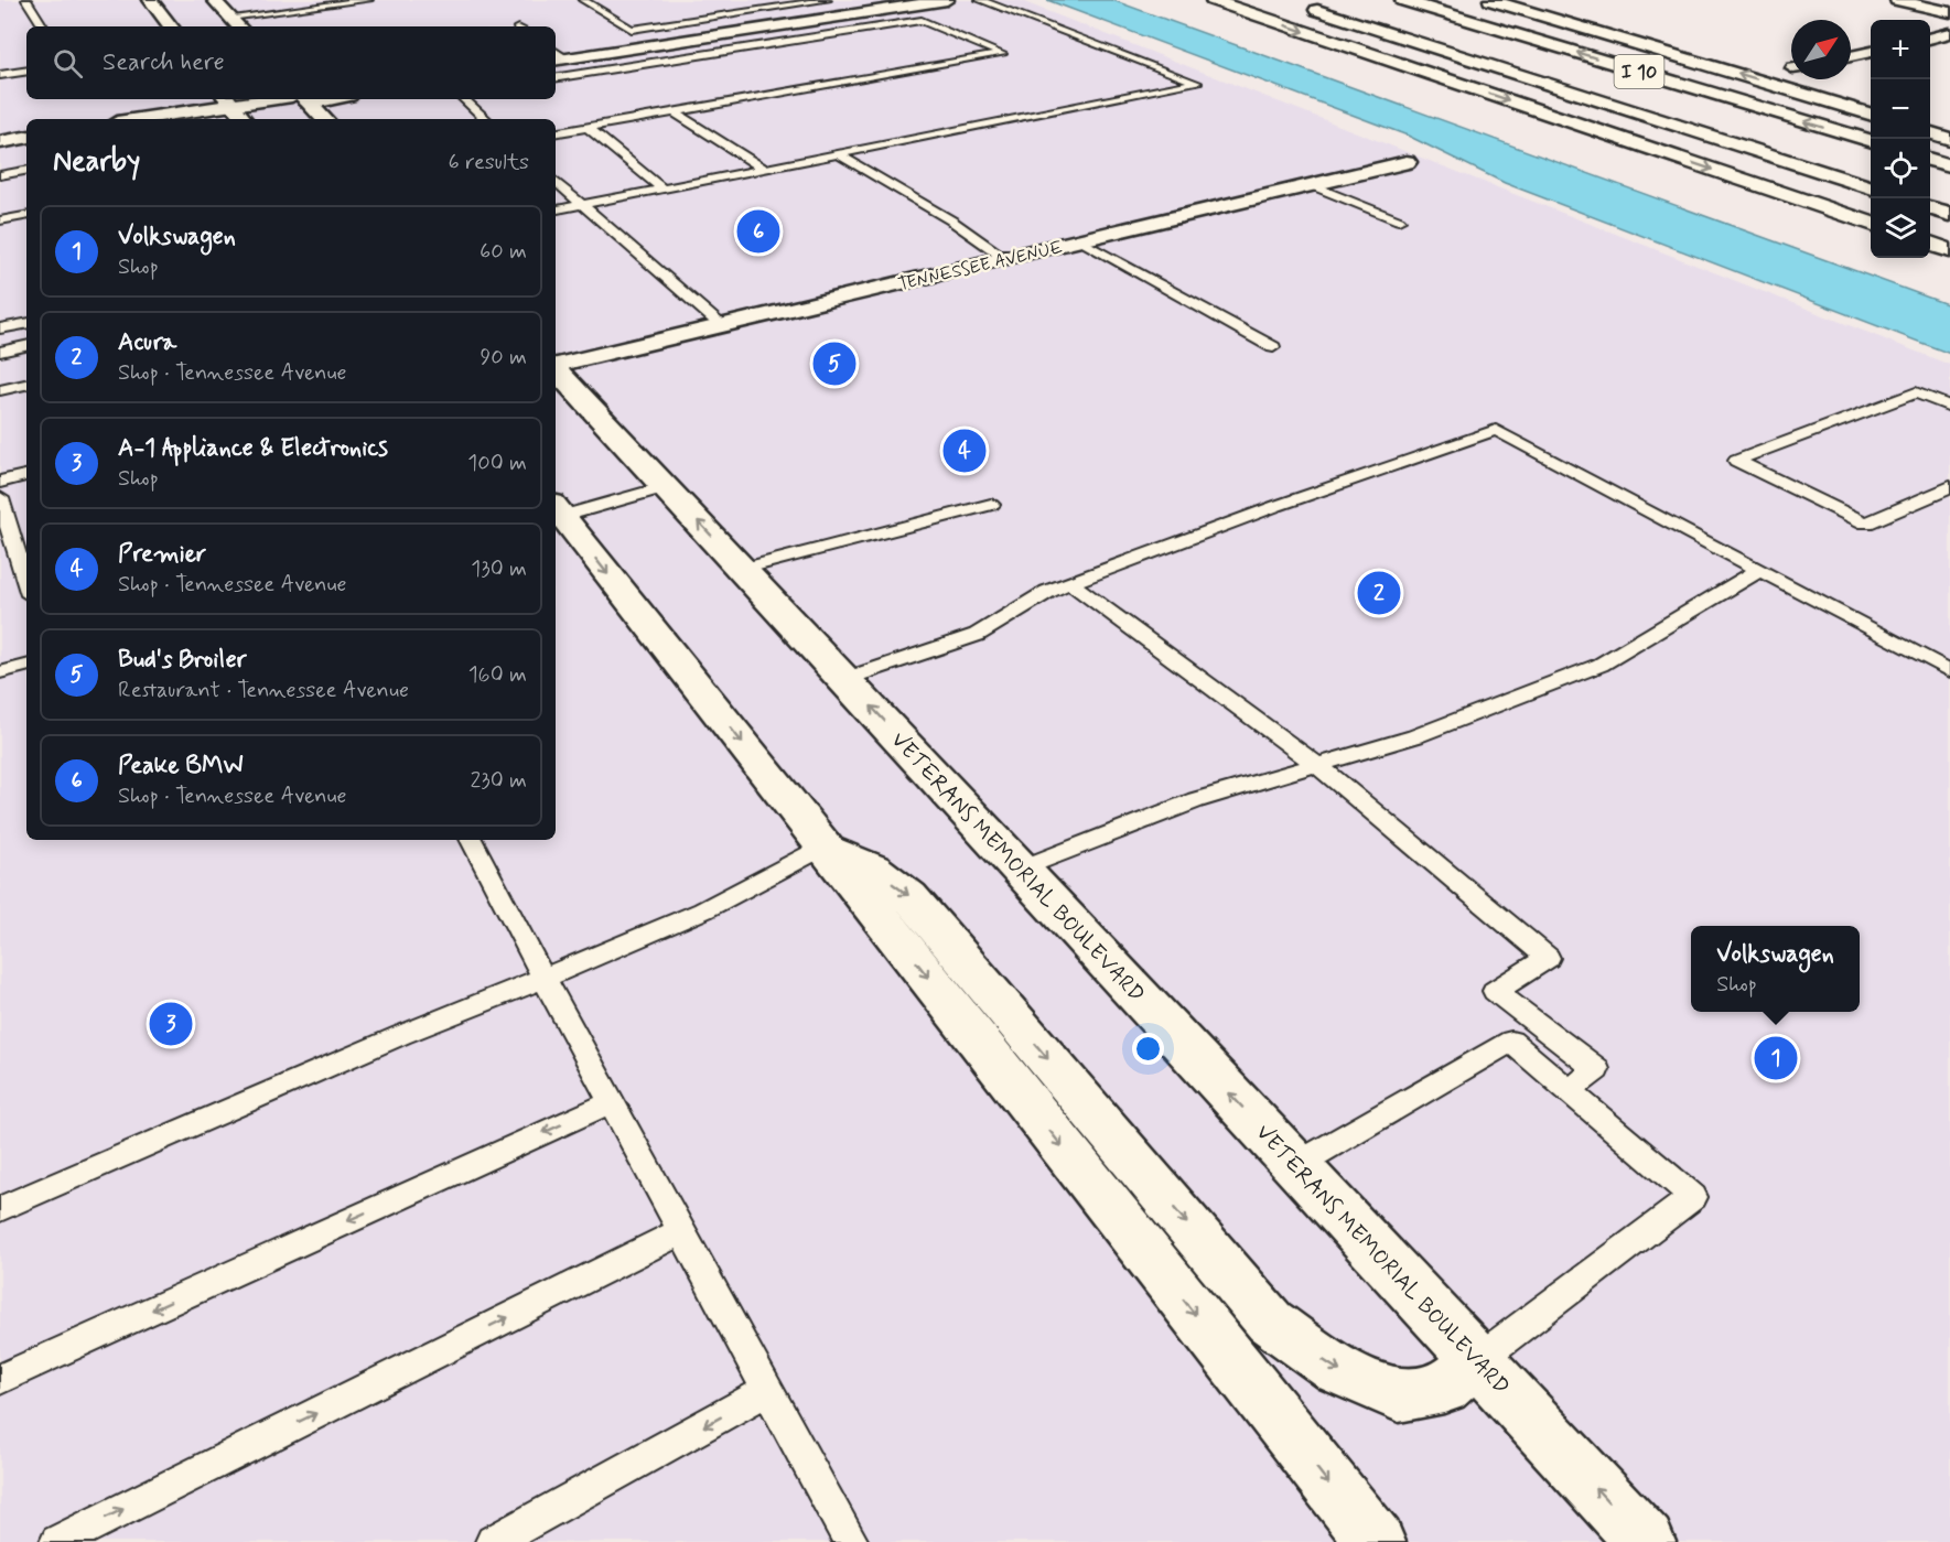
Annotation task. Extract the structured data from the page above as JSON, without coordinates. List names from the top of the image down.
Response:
{
  "streets": {
    "main road": ["I 10", "TENNESSEE AVENUE", "VETERANS MEMORIAL BOULEVARD"]
  },
  "north": "top right",
  "page": {
    "map_buttons": ["+", "−"],
    "search": "Search here",
    "heading": ["Nearby", "6 results"],
    "list": [
      {
        "mark": "1",
        "name": "Volkswagen",
        "note": "Shop",
        "value": "60 m"
      },
      {
        "mark": "2",
        "name": "Acura",
        "note": "Shop · Tennessee Avenue",
        "value": "90 m"
      },
      {
        "mark": "3",
        "name": "A-1 Appliance & Electronics",
        "note": "Shop",
        "value": "100 m"
      },
      {
        "mark": "4",
        "name": "Premier",
        "note": "Shop · Tennessee Avenue",
        "value": "130 m"
      },
      {
        "mark": "5",
        "name": "Bud's Broiler",
        "note": "Restaurant · Tennessee Avenue",
        "value": "160 m"
      },
      {
        "mark": "6",
        "name": "Peake BMW",
        "note": "Shop · Tennessee Avenue",
        "value": "230 m"
      }
    ],
    "pins": [
      "6",
      "5",
      "4",
      "2",
      "3",
      "1"
    ],
    "popup": ["Volkswagen", "Shop"]
  }
}
